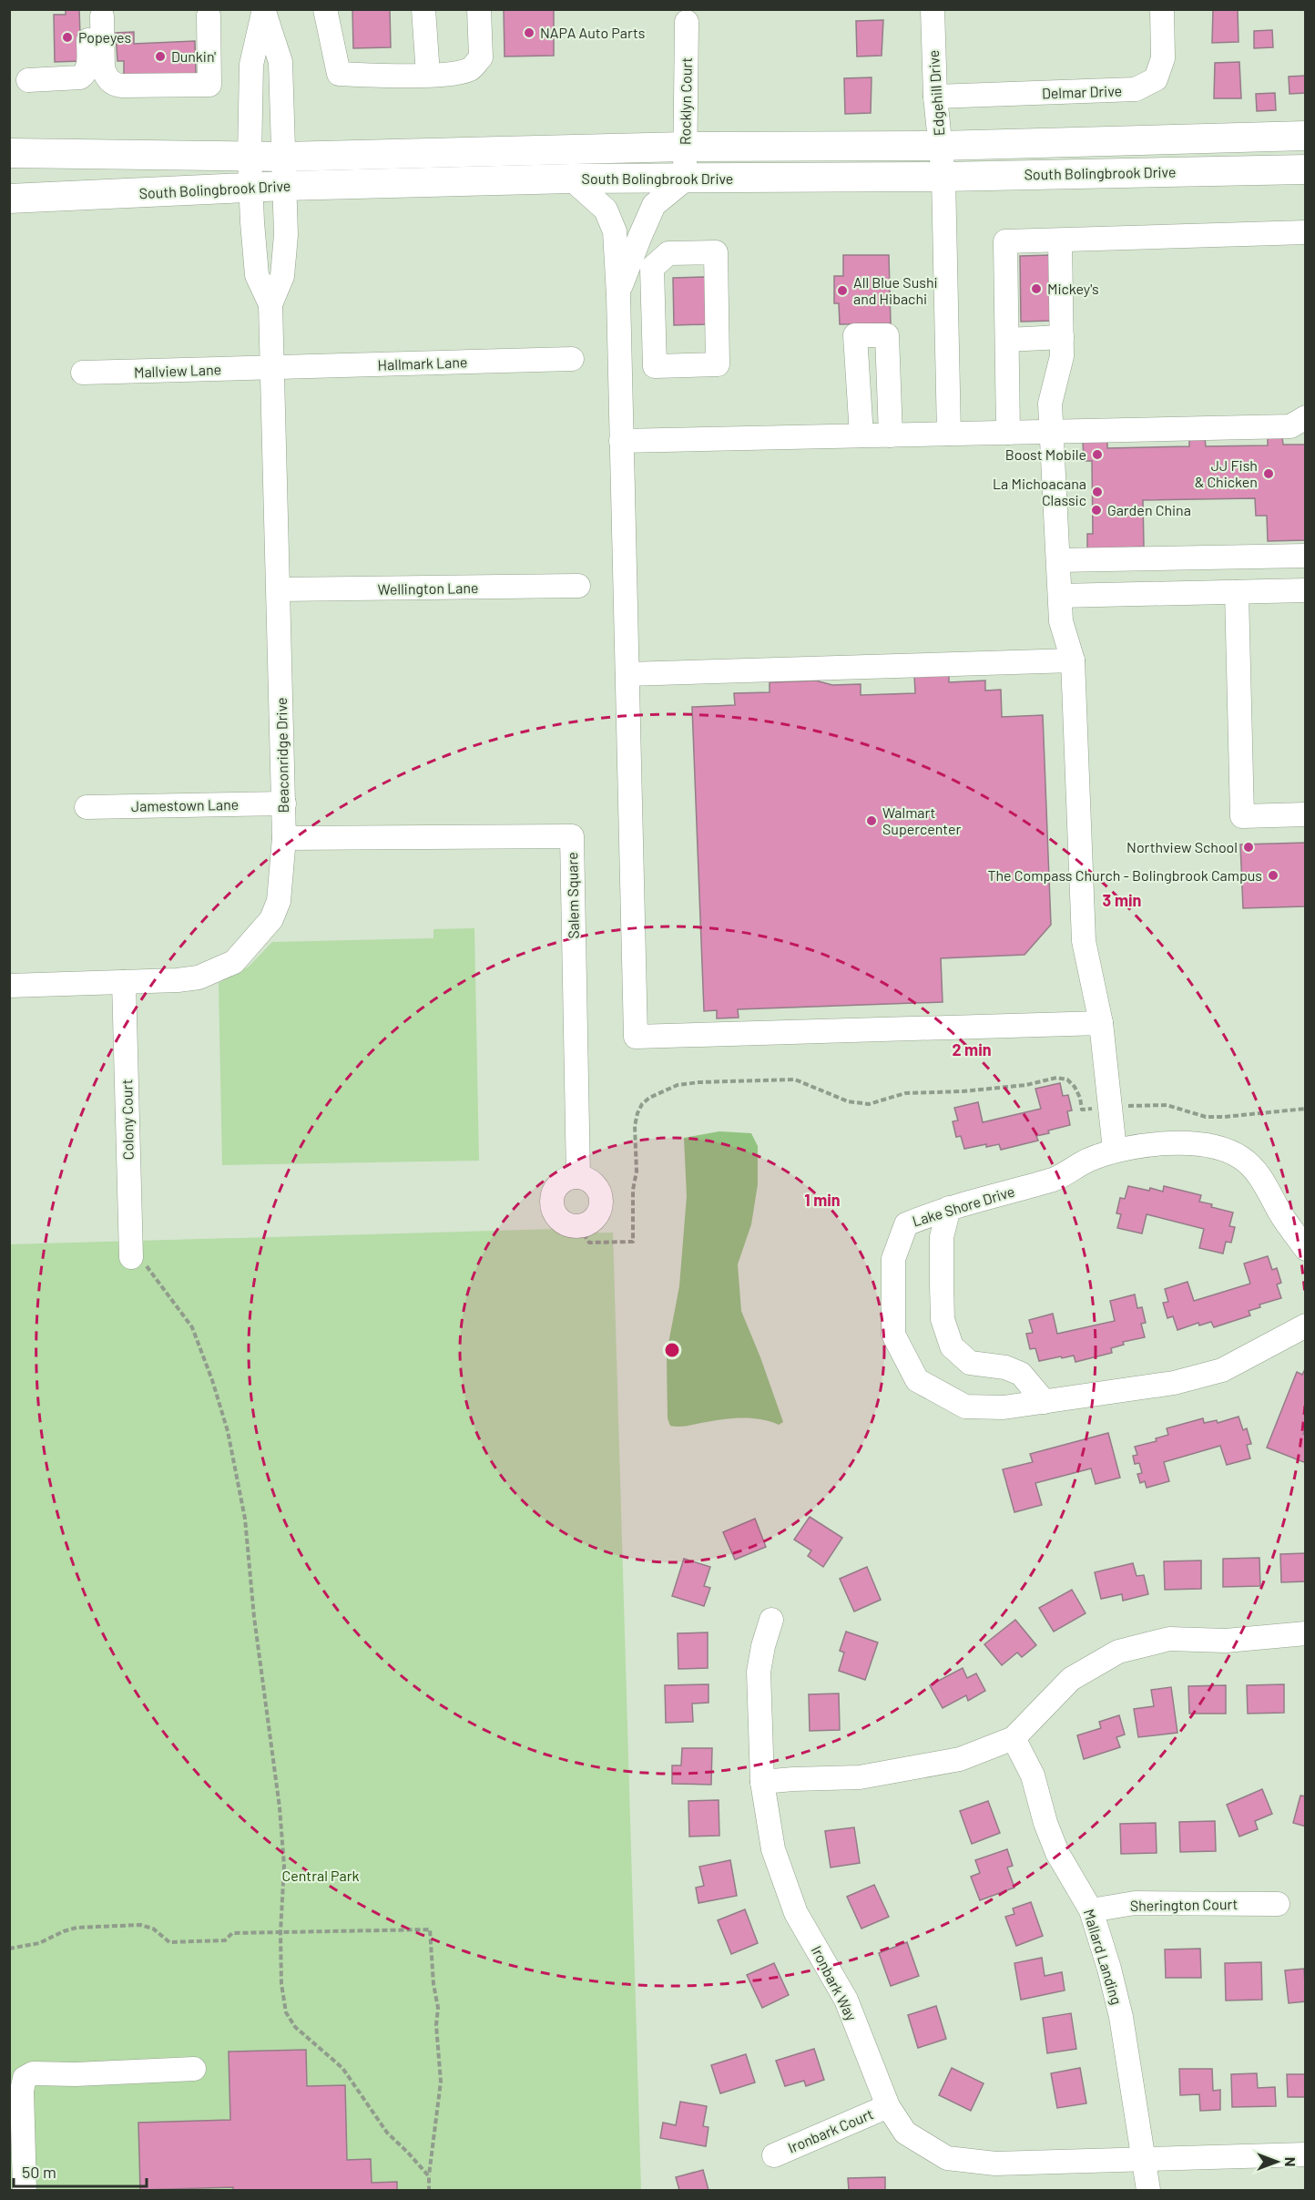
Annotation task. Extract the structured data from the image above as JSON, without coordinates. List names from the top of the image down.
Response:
{
  "streets": {
    "main road": ["South Bolingbrook Drive"],
    "street": [
      "Delmar Drive",
      "Edgehill Drive",
      "Rocklyn Court",
      "Hallmark Lane",
      "Mallview Lane",
      "Wellington Lane",
      "Beaconridge Drive",
      "Jamestown Lane",
      "Salem Square",
      "Colony Court",
      "Lake Shore Drive",
      "Sherington Court",
      "Mallard Landing",
      "Ironbark Way",
      "Ironbark Court"
    ]
  },
  "crossings": [
    ["Delmar Drive", "Edgehill Drive"],
    ["Edgehill Drive", "South Bolingbrook Drive"],
    ["Rocklyn Court", "South Bolingbrook Drive"],
    ["South Bolingbrook Drive", "Beaconridge Drive"],
    ["Hallmark Lane", "Mallview Lane"],
    ["Hallmark Lane", "Beaconridge Drive"],
    ["Mallview Lane", "Beaconridge Drive"],
    ["Wellington Lane", "Beaconridge Drive"],
    ["Beaconridge Drive", "Jamestown Lane"],
    ["Beaconridge Drive", "Salem Square"],
    ["Beaconridge Drive", "Colony Court"],
    ["Sherington Court", "Mallard Landing"],
    ["Mallard Landing", "Ironbark Way"],
    ["Ironbark Way", "Ironbark Court"]
  ],
  "parks": ["Central Park"],
  "places": [
    "NAPA Auto Parts",
    "Popeyes",
    "Dunkin'",
    "Mickey's",
    "All Blue Sushi and Hibachi",
    "Boost Mobile",
    "JJ Fish & Chicken",
    "La Michoacana Classic",
    "Garden China",
    "Walmart Supercenter",
    "Northview School",
    "The Compass Church - Bolingbrook Campus"
  ],
  "scale_bar": "50 m",
  "north": "right",
  "rings": ["3 min", "2 min", "1 min"]
}
